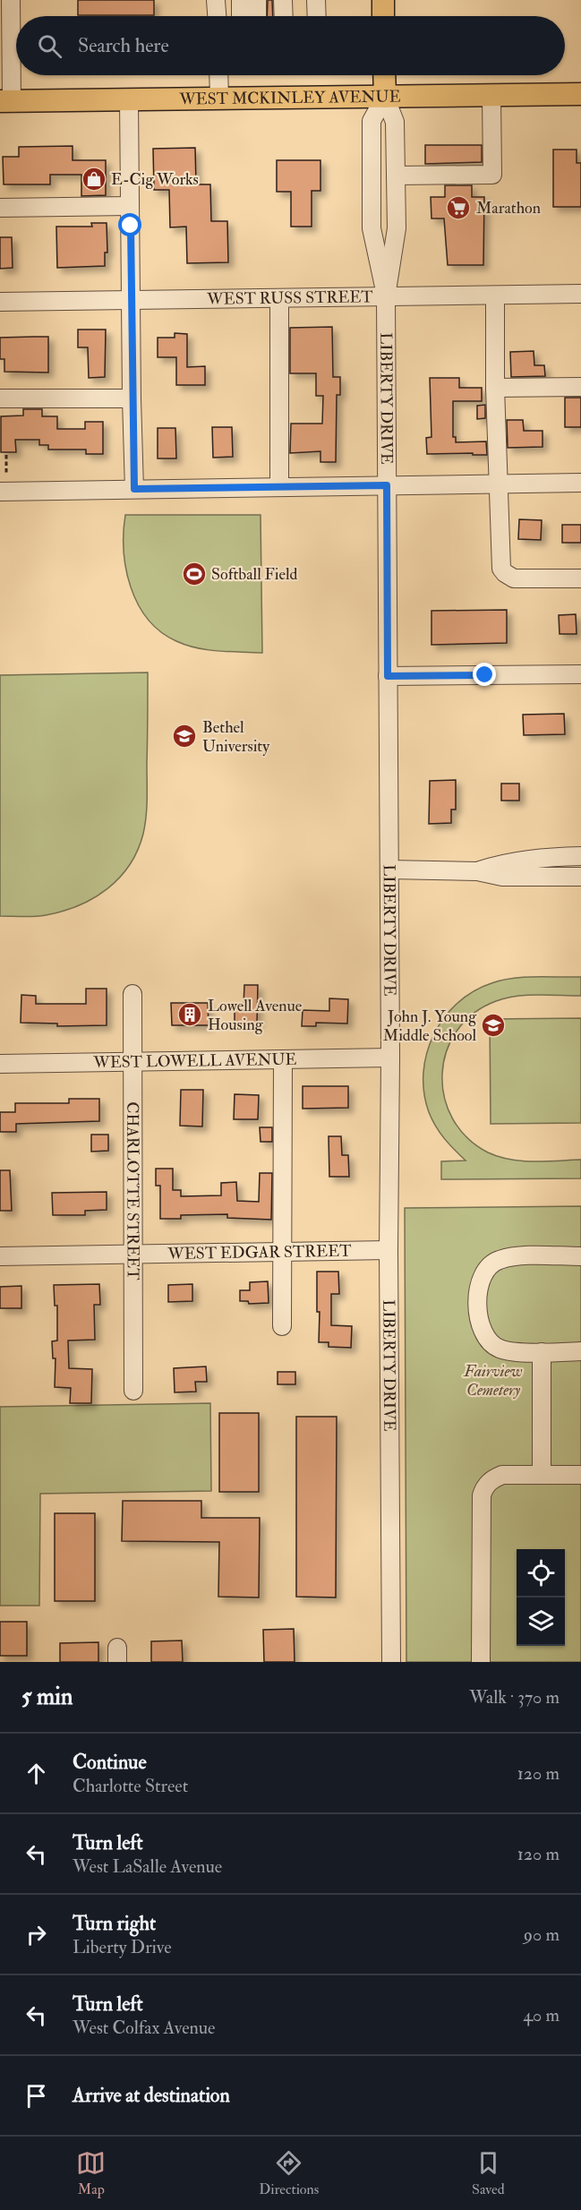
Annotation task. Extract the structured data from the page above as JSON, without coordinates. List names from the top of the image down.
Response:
{
  "streets": {
    "main road": ["WEST MCKINLEY AVENUE"],
    "street": [
      "WEST RUSS STREET",
      "LIBERTY DRIVE",
      "WEST LOWELL AVENUE",
      "CHARLOTTE STREET",
      "WEST EDGAR STREET"
    ]
  },
  "crossings": [
    ["WEST MCKINLEY AVENUE", "LIBERTY DRIVE"],
    ["WEST RUSS STREET", "LIBERTY DRIVE"],
    ["LIBERTY DRIVE", "WEST LOWELL AVENUE"],
    ["LIBERTY DRIVE", "WEST EDGAR STREET"],
    ["WEST LOWELL AVENUE", "CHARLOTTE STREET"],
    ["CHARLOTTE STREET", "WEST EDGAR STREET"]
  ],
  "parks": ["Fairview Cemetery"],
  "places": {
    "shop": ["E-Cig Works"],
    "supermarket": ["Marathon"],
    "sports": ["Softball Field"],
    "school or university": ["Bethel University", "John J. Young Middle School"],
    "building": ["Lowell Avenue Housing"]
  },
  "page": {
    "search": "Search here",
    "heading": ["5 min", "Walk · 370 m"],
    "list": [
      ["Continue", "Charlotte Street", "120 m"],
      ["Turn left", "West LaSalle Avenue", "120 m"],
      ["Turn right", "Liberty Drive", "90 m"],
      ["Turn left", "West Colfax Avenue", "40 m"],
      "Arrive at destination"
    ],
    "nav": ["Map", "Directions", "Saved"]
  }
}
